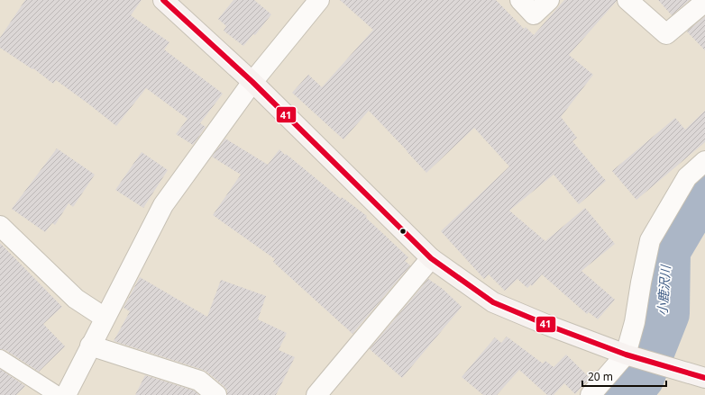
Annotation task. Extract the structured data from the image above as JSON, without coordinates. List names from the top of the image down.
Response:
{
  "water": ["小鹿沢川"],
  "lines": ["transit line 41"],
  "scale_bar": "20 m"
}
